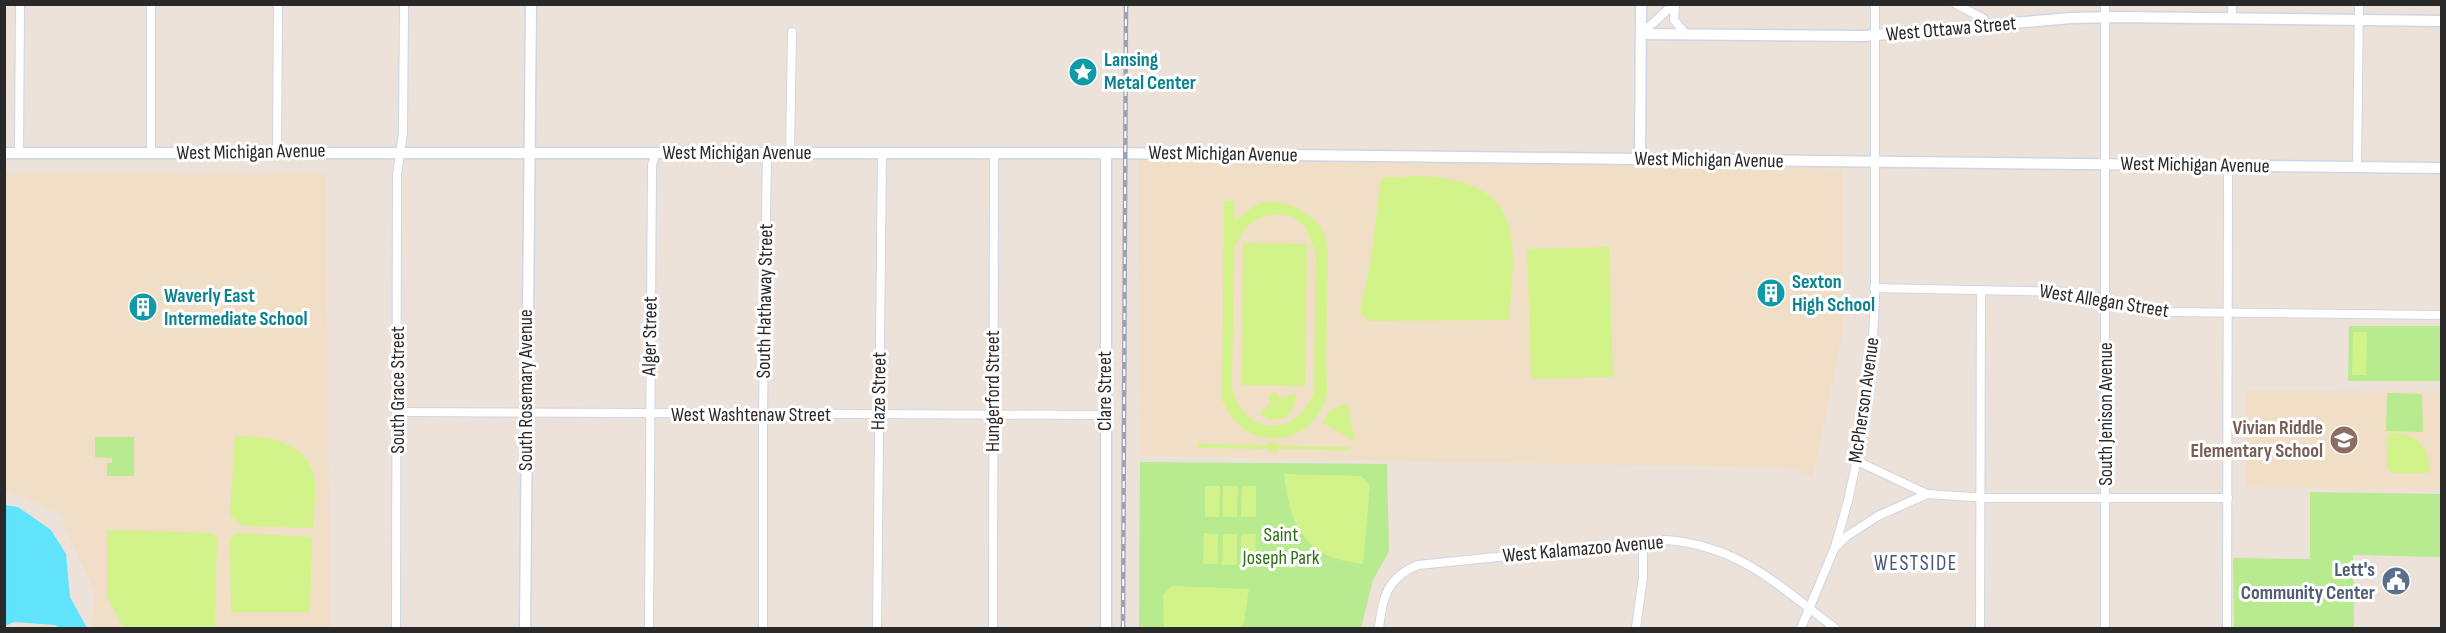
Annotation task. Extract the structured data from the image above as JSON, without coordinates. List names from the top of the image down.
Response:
{
  "streets": {
    "street": [
      "West Ottawa Street",
      "West Michigan Avenue",
      "South Hathaway Street",
      "West Allegan Street",
      "Alger Street",
      "South Grace Street",
      "South Rosemary Avenue",
      "Haze Street",
      "Hungerford Street",
      "Clare Street",
      "McPherson Avenue",
      "South Jenison Avenue",
      "West Washtenaw Street",
      "West Kalamazoo Avenue"
    ]
  },
  "crossings": [
    ["West Ottawa Street", "McPherson Avenue"],
    ["West Ottawa Street", "South Jenison Avenue"],
    ["West Michigan Avenue", "South Hathaway Street"],
    ["West Michigan Avenue", "Alger Street"],
    ["West Michigan Avenue", "South Grace Street"],
    ["West Michigan Avenue", "South Rosemary Avenue"],
    ["West Michigan Avenue", "Haze Street"],
    ["West Michigan Avenue", "Hungerford Street"],
    ["West Michigan Avenue", "Clare Street"],
    ["West Michigan Avenue", "McPherson Avenue"],
    ["West Michigan Avenue", "South Jenison Avenue"],
    ["South Hathaway Street", "West Washtenaw Street"],
    ["West Allegan Street", "McPherson Avenue"],
    ["West Allegan Street", "South Jenison Avenue"],
    ["Alger Street", "West Washtenaw Street"],
    ["South Grace Street", "West Washtenaw Street"],
    ["South Rosemary Avenue", "West Washtenaw Street"],
    ["Haze Street", "West Washtenaw Street"],
    ["Hungerford Street", "West Washtenaw Street"],
    ["Clare Street", "West Washtenaw Street"],
    ["McPherson Avenue", "West Kalamazoo Avenue"]
  ],
  "districts": ["WESTSIDE"],
  "parks": ["Saint Joseph Park"],
  "places": {
    "place": ["Lansing Metal Center"],
    "building": ["Sexton High School", "Waverly East Intermediate School"],
    "school or university": ["Vivian Riddle Elementary School"],
    "public building": ["Lett's Community Center"]
  }
}
